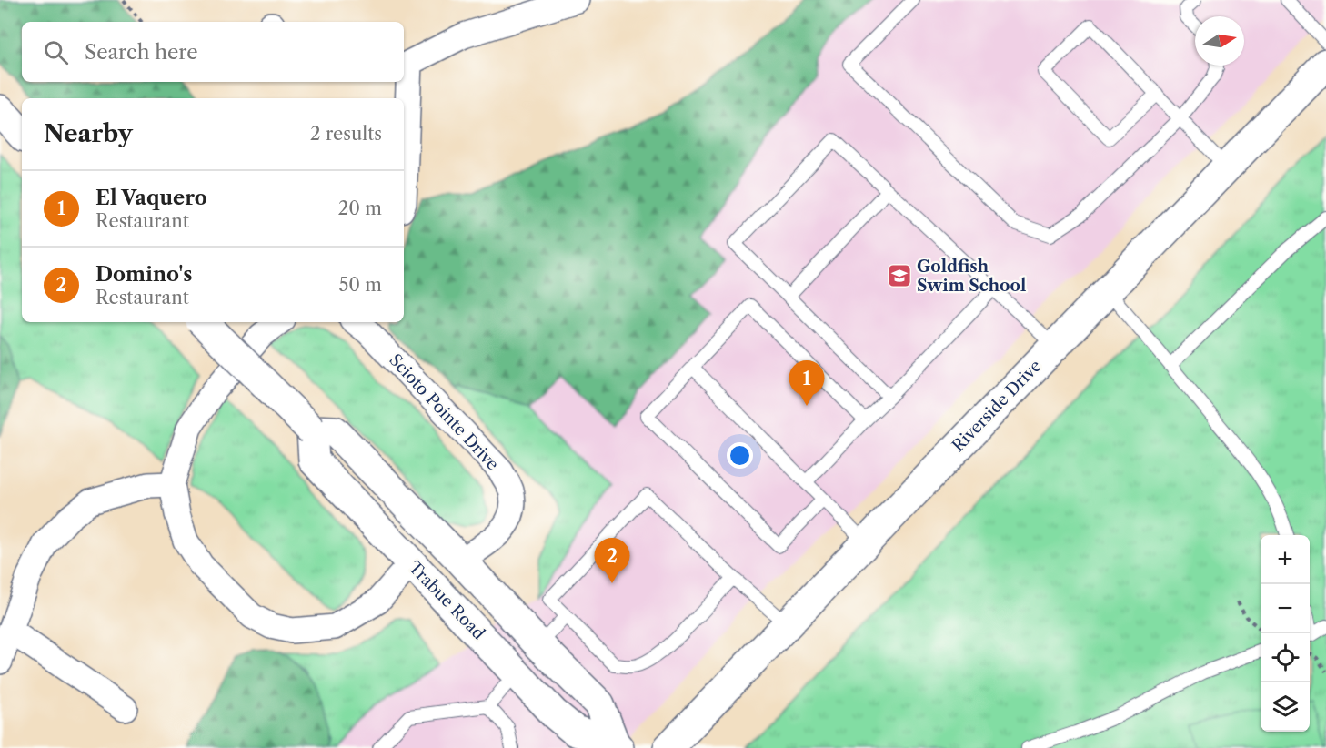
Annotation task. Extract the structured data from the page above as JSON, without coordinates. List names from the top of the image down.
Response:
{
  "streets": {
    "main road": ["Riverside Drive", "Trabue Road"],
    "street": ["Scioto Pointe Drive"]
  },
  "crossings": [
    ["Scioto Pointe Drive", "Trabue Road"]
  ],
  "places": {
    "school or university": ["Goldfish Swim School"]
  },
  "north": "right",
  "page": {
    "search": "Search here",
    "heading": ["Nearby", "2 results"],
    "list": [
      {
        "mark": "1",
        "name": "El Vaquero",
        "note": "Restaurant",
        "value": "20 m"
      },
      {
        "mark": "2",
        "name": "Domino's",
        "note": "Restaurant",
        "value": "50 m"
      }
    ],
    "pins": ["1", "2"],
    "map_buttons": ["+", "−"]
  }
}
